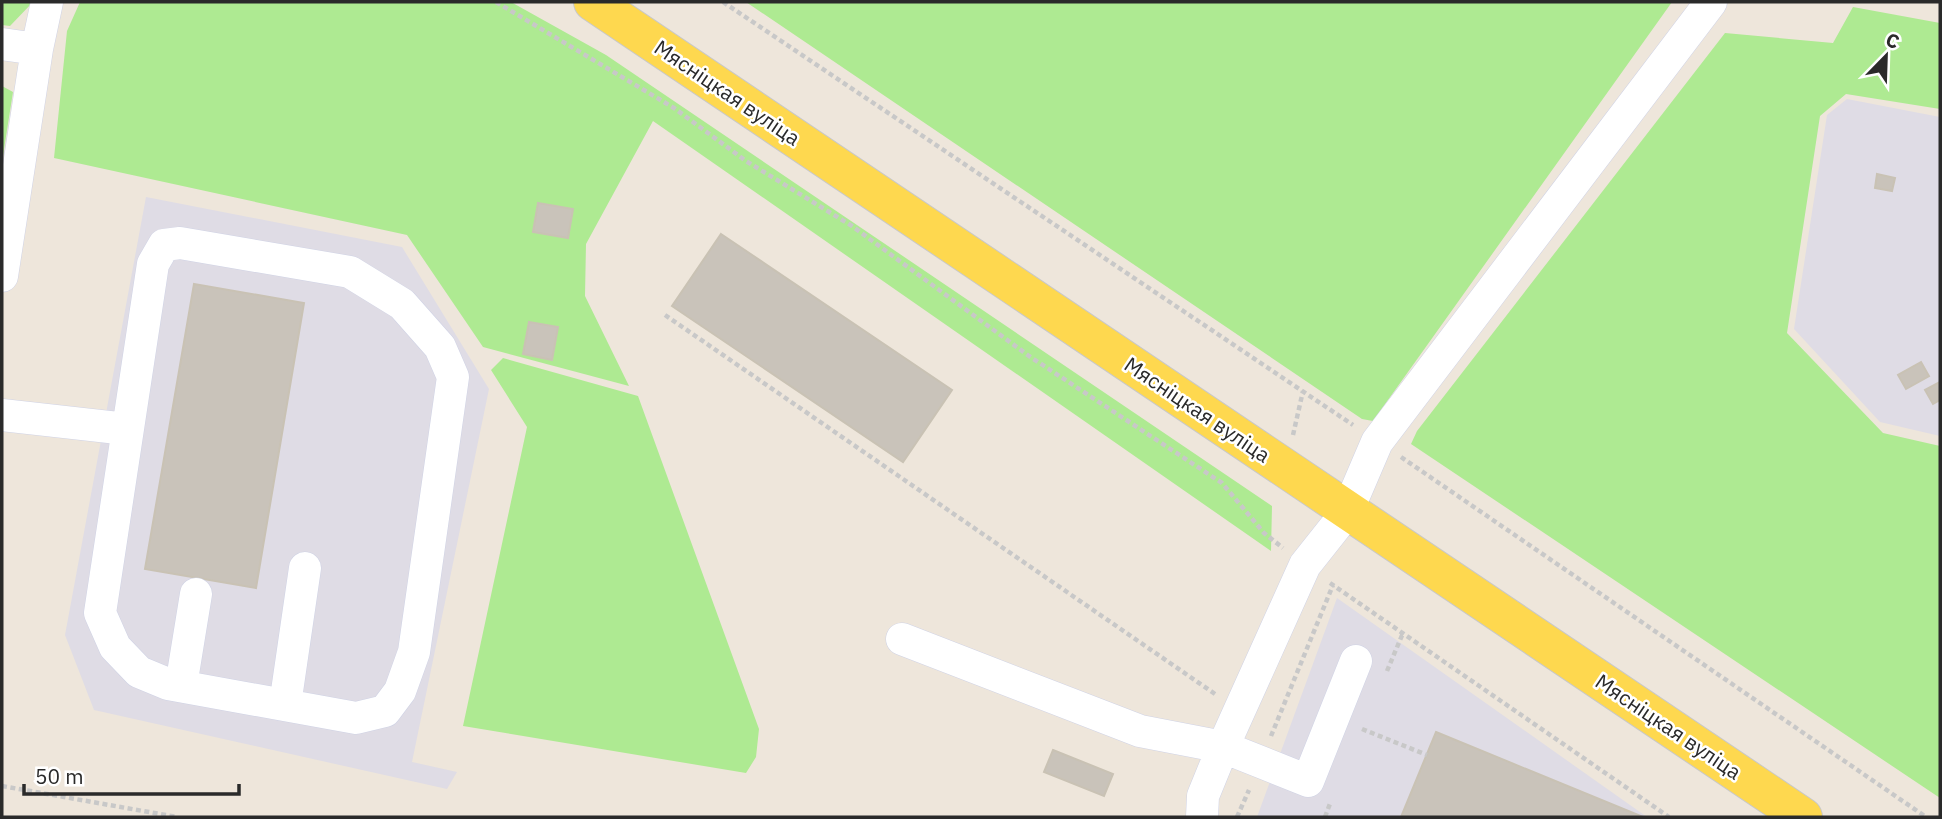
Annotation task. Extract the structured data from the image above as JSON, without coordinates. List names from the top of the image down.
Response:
{
  "streets": {
    "main road": ["Мясніцкая вуліца"]
  },
  "scale_bar": "50 m",
  "north": "top right"
}
